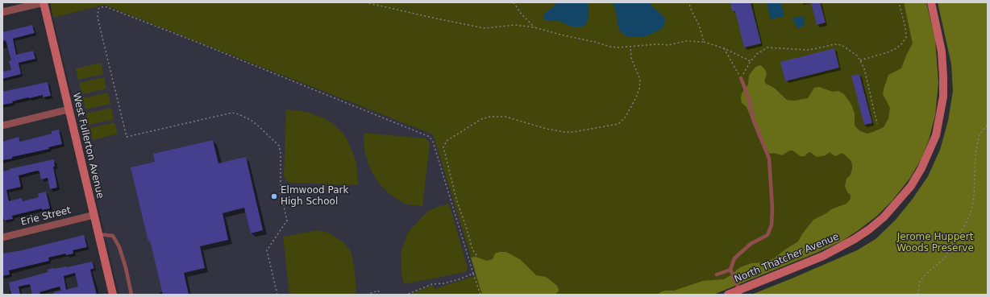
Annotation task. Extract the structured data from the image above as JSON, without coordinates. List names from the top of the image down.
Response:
{
  "streets": {
    "street": ["West Fullerton Avenue", "Erie Street", "North Thatcher Avenue"]
  },
  "crossings": [
    ["West Fullerton Avenue", "Erie Street"]
  ],
  "parks": ["Jerome Huppert Woods Preserve"],
  "places": ["Elmwood Park High School"]
}
